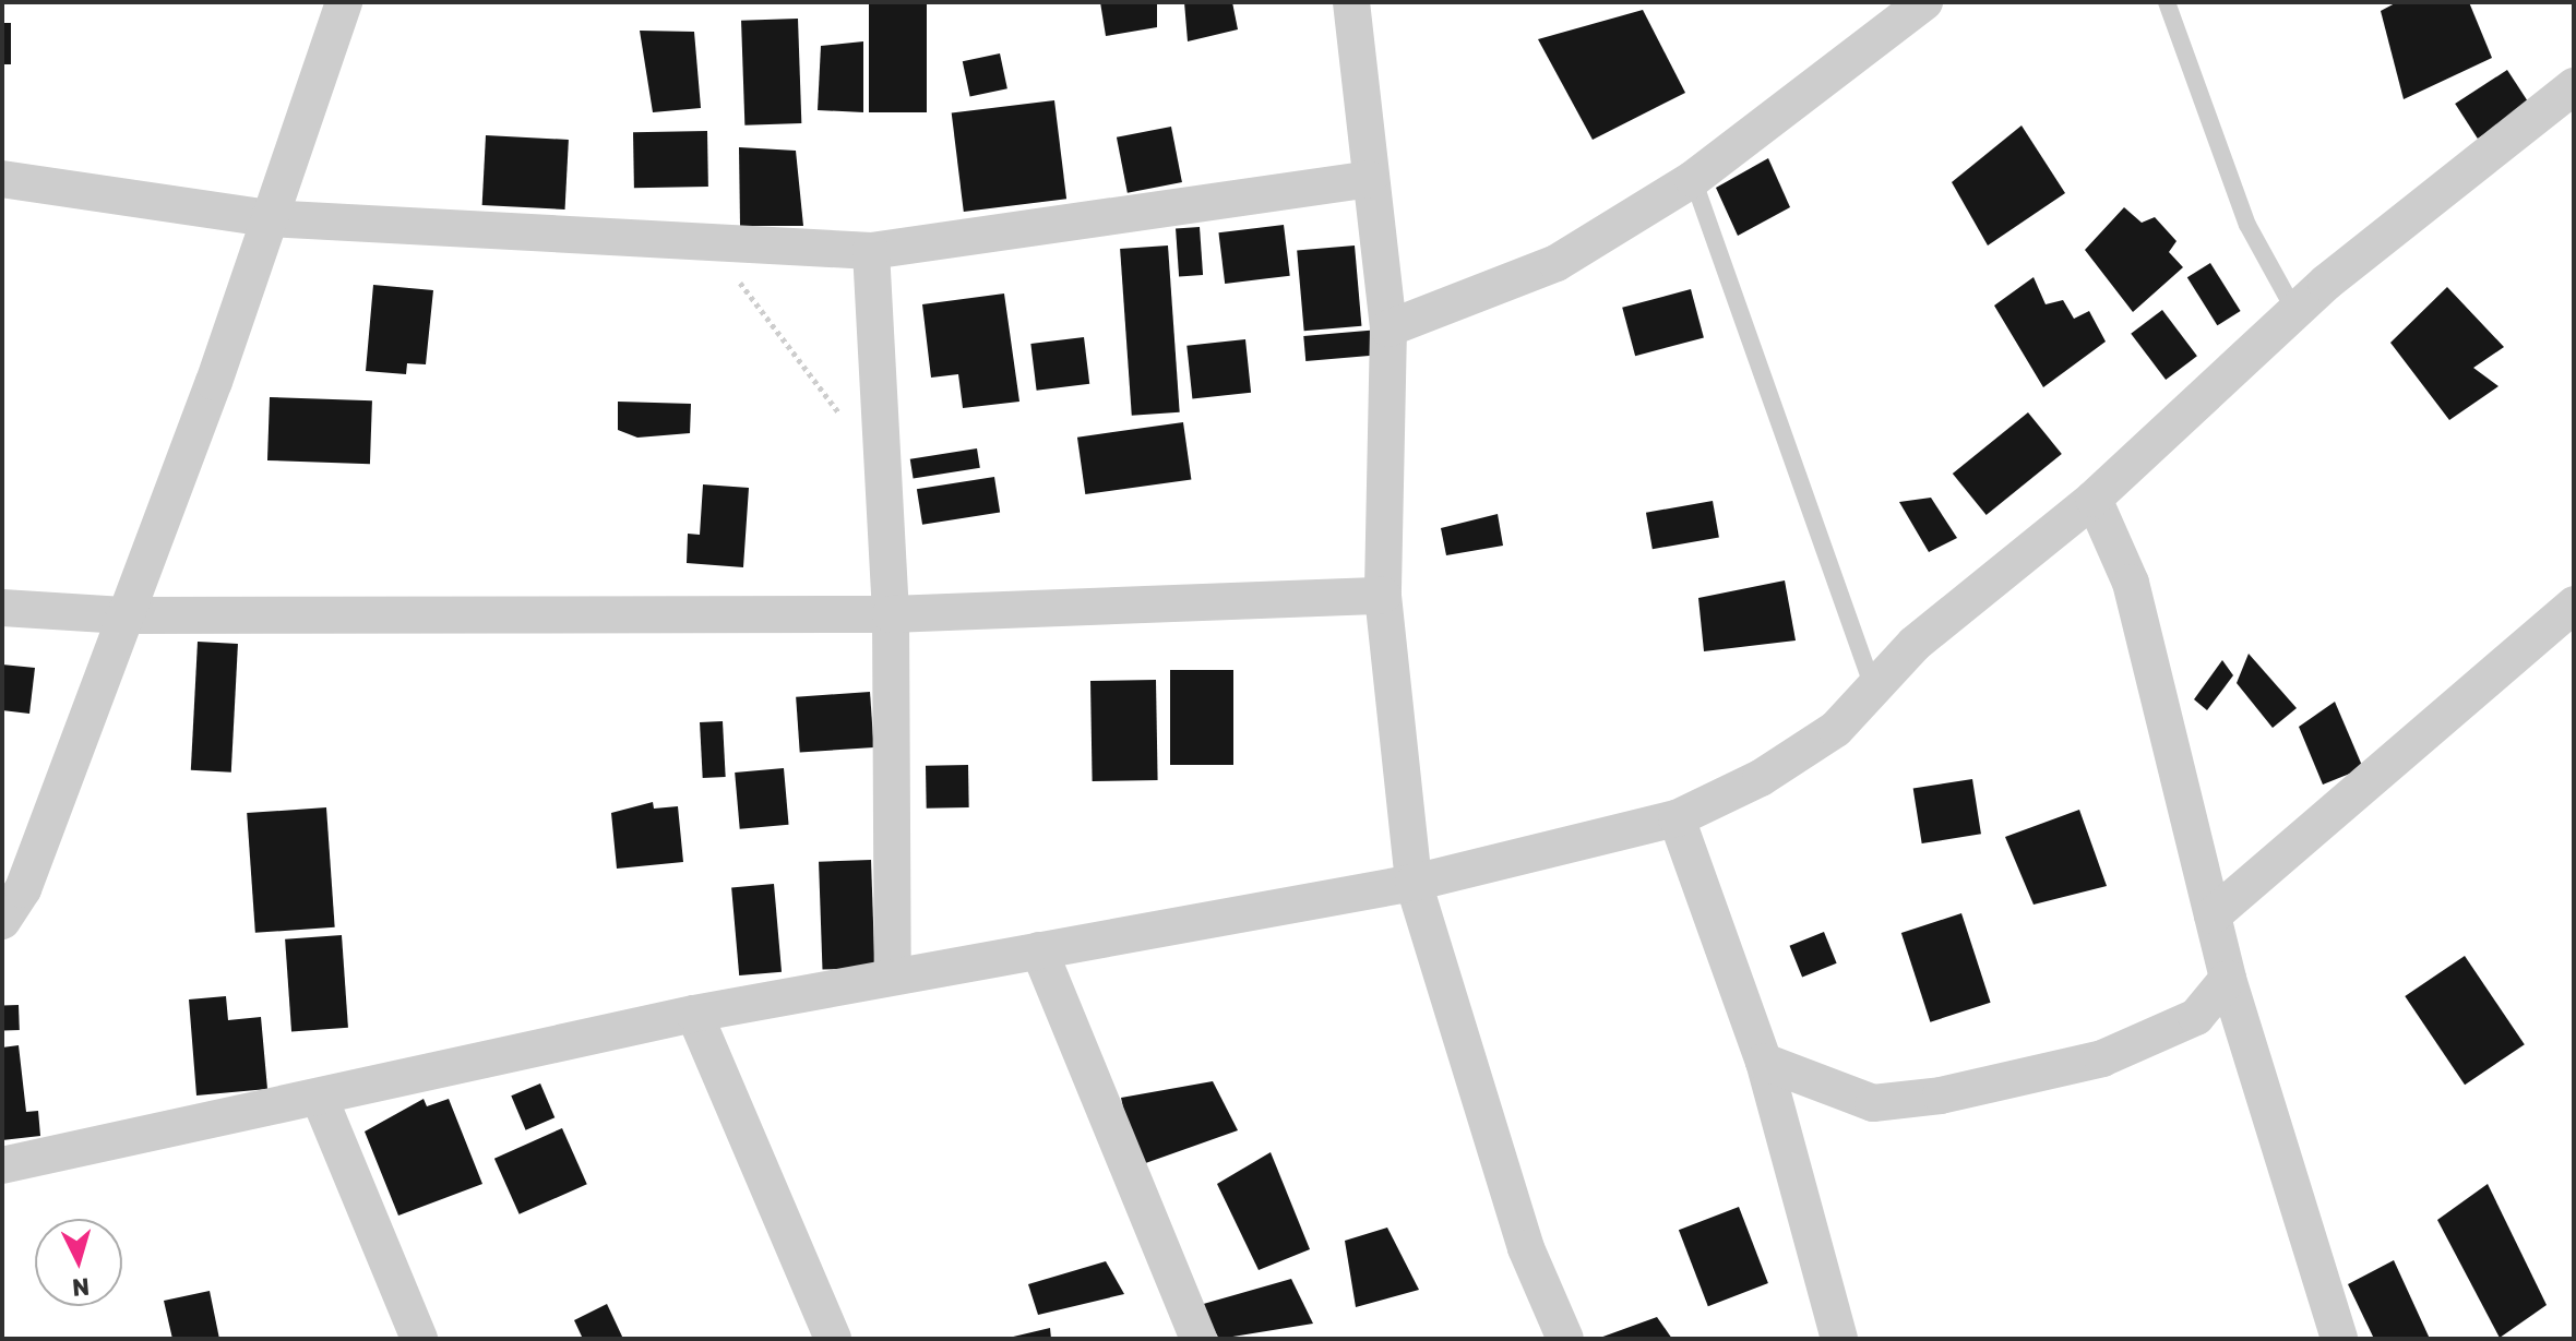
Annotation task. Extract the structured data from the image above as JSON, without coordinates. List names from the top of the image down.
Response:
{
  "north": "bottom"
}
